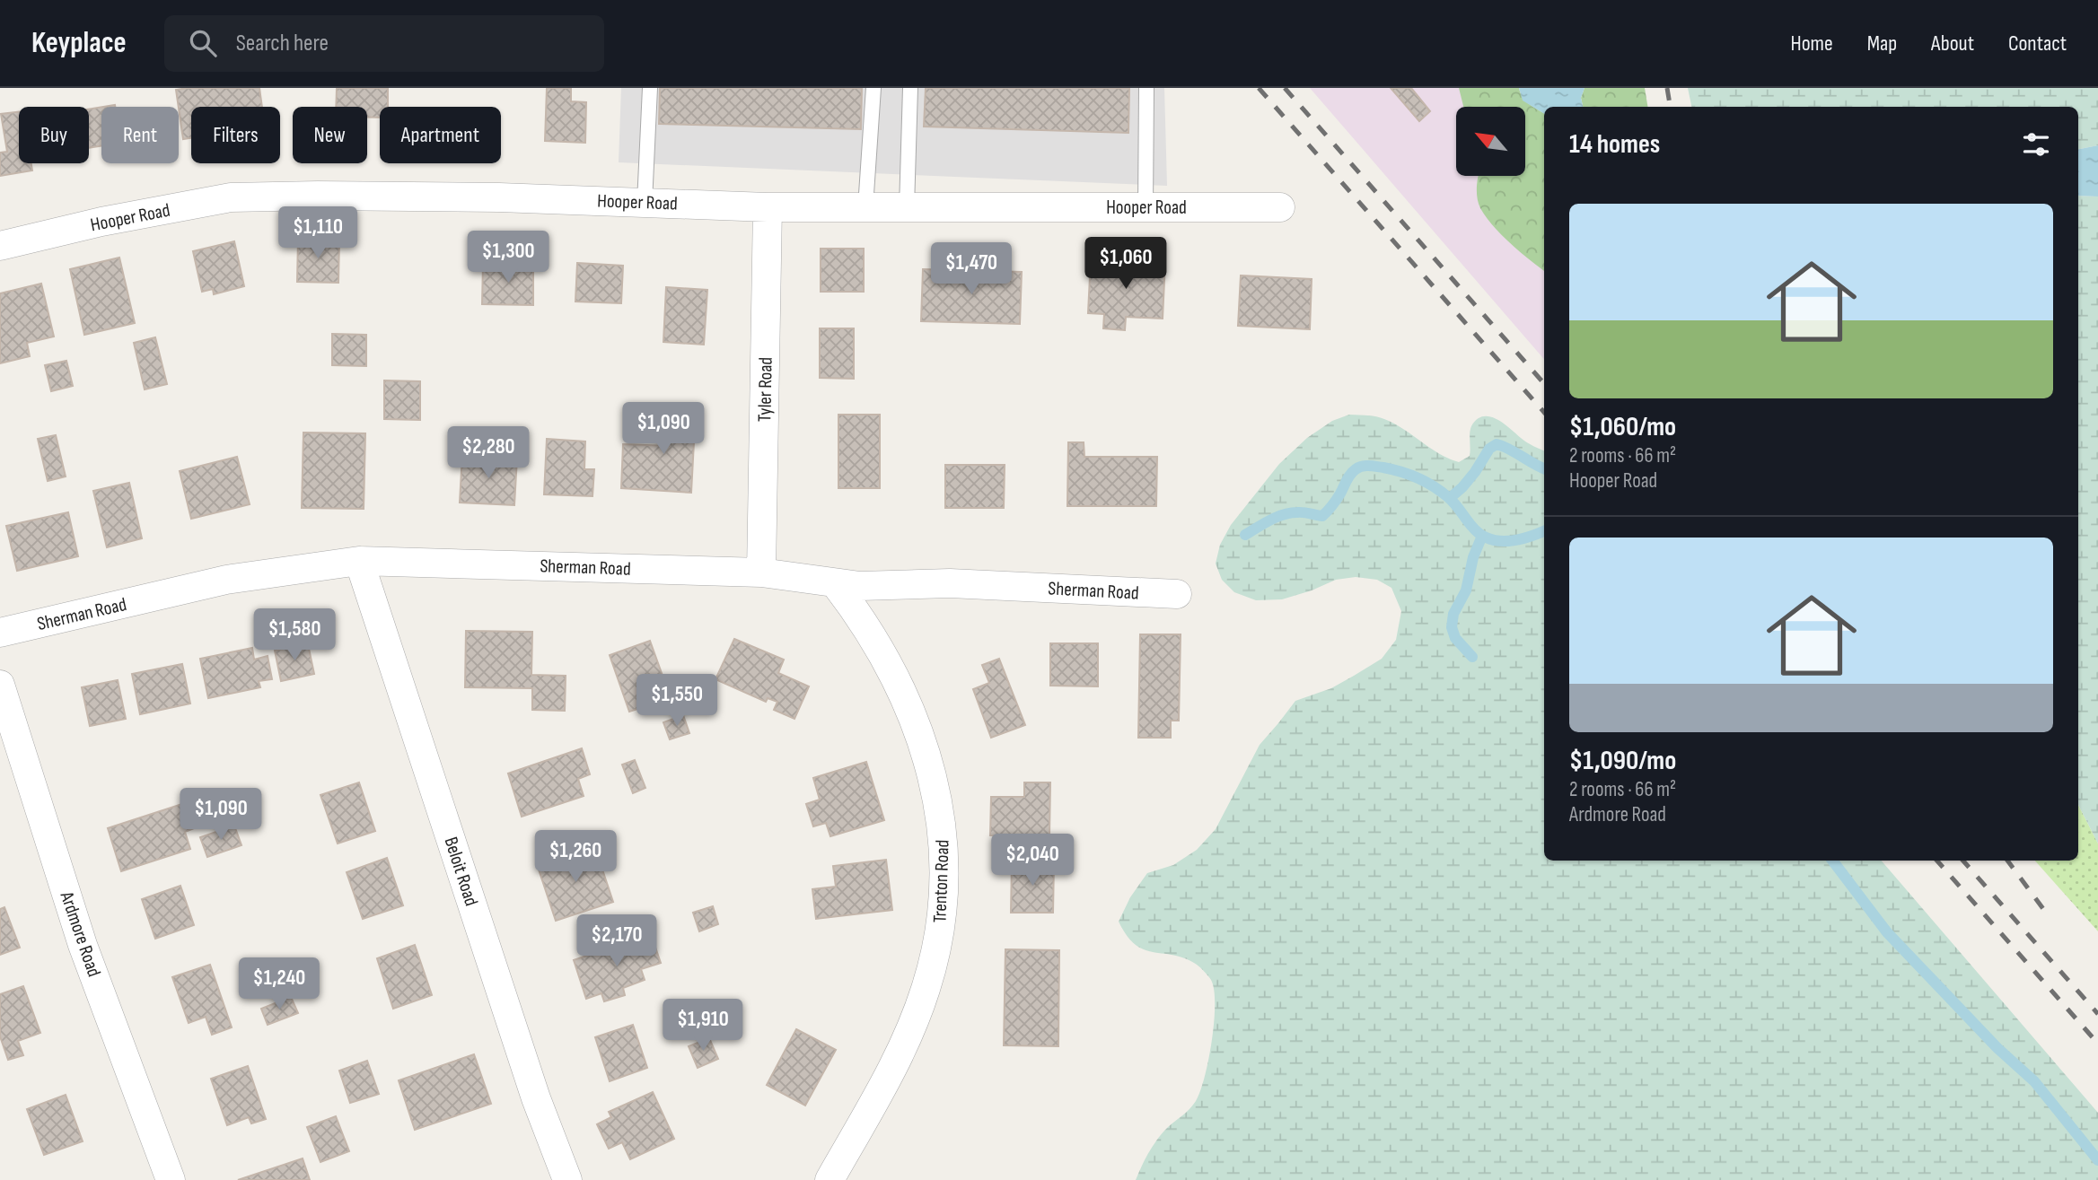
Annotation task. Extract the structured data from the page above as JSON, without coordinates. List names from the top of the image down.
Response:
{
  "streets": {
    "street": [
      "Hooper Road",
      "Tyler Road",
      "Sherman Road",
      "Beloit Road",
      "Trenton Road",
      "Ardmore Road"
    ]
  },
  "crossings": [
    ["Hooper Road", "Tyler Road"],
    ["Tyler Road", "Sherman Road"],
    ["Sherman Road", "Beloit Road"],
    ["Sherman Road", "Trenton Road"]
  ],
  "north": "top left",
  "page": {
    "header": "Keyplace",
    "search": "Search here",
    "nav": [
      "Home",
      "Map",
      "About",
      "Contact"
    ],
    "chip": [
      "Buy",
      "Rent",
      "Filters",
      "New",
      "Apartment"
    ],
    "heading": "14 homes",
    "list": [
      {
        "name": "$1,060/mo",
        "note": "2 rooms · 66 m² · Hooper Road"
      },
      {
        "name": "$1,090/mo",
        "note": "2 rooms · 66 m² · Ardmore Road"
      }
    ],
    "price": [
      "$1,110",
      "$1,300",
      "$1,060",
      "$1,470",
      "$1,090",
      "$2,280",
      "$1,580",
      "$1,550",
      "$1,090",
      "$1,260",
      "$2,040",
      "$2,170",
      "$1,240",
      "$1,910"
    ]
  }
}
